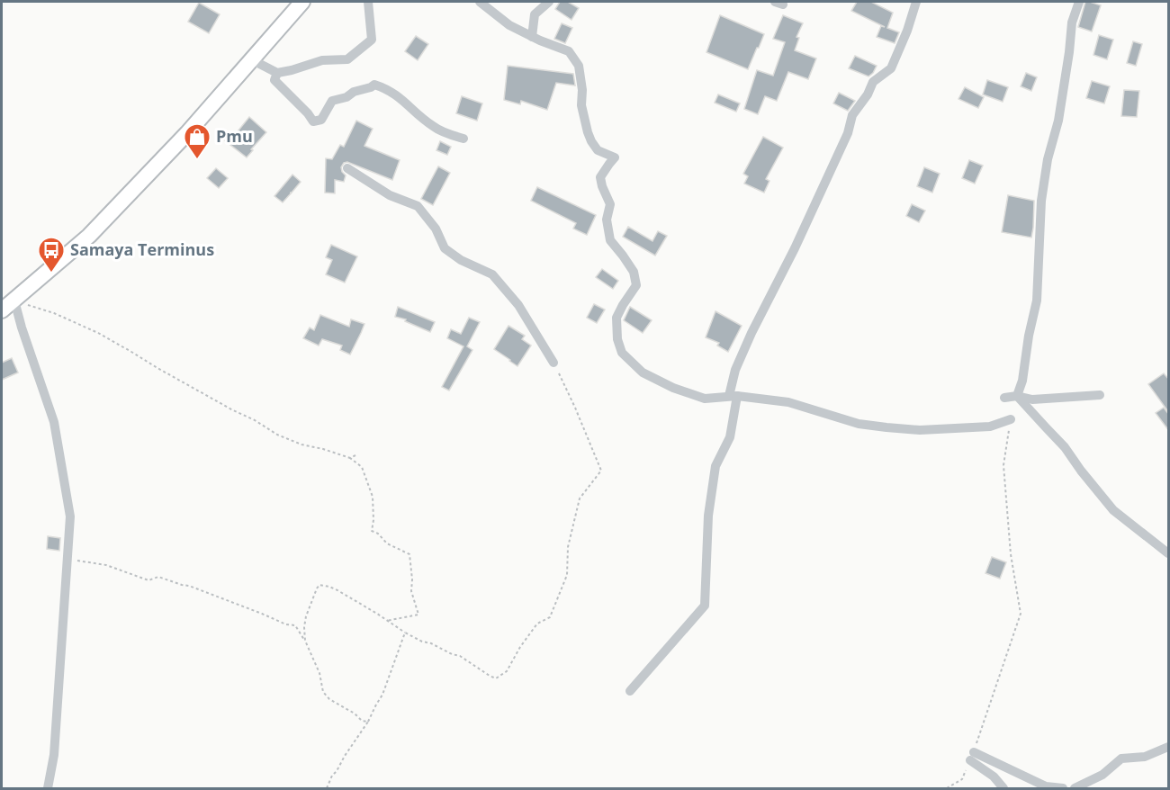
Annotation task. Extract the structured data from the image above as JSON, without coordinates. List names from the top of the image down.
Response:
{
  "places": {
    "shop": ["Pmu"],
    "bus stop": ["Samaya Terminus"]
  }
}
